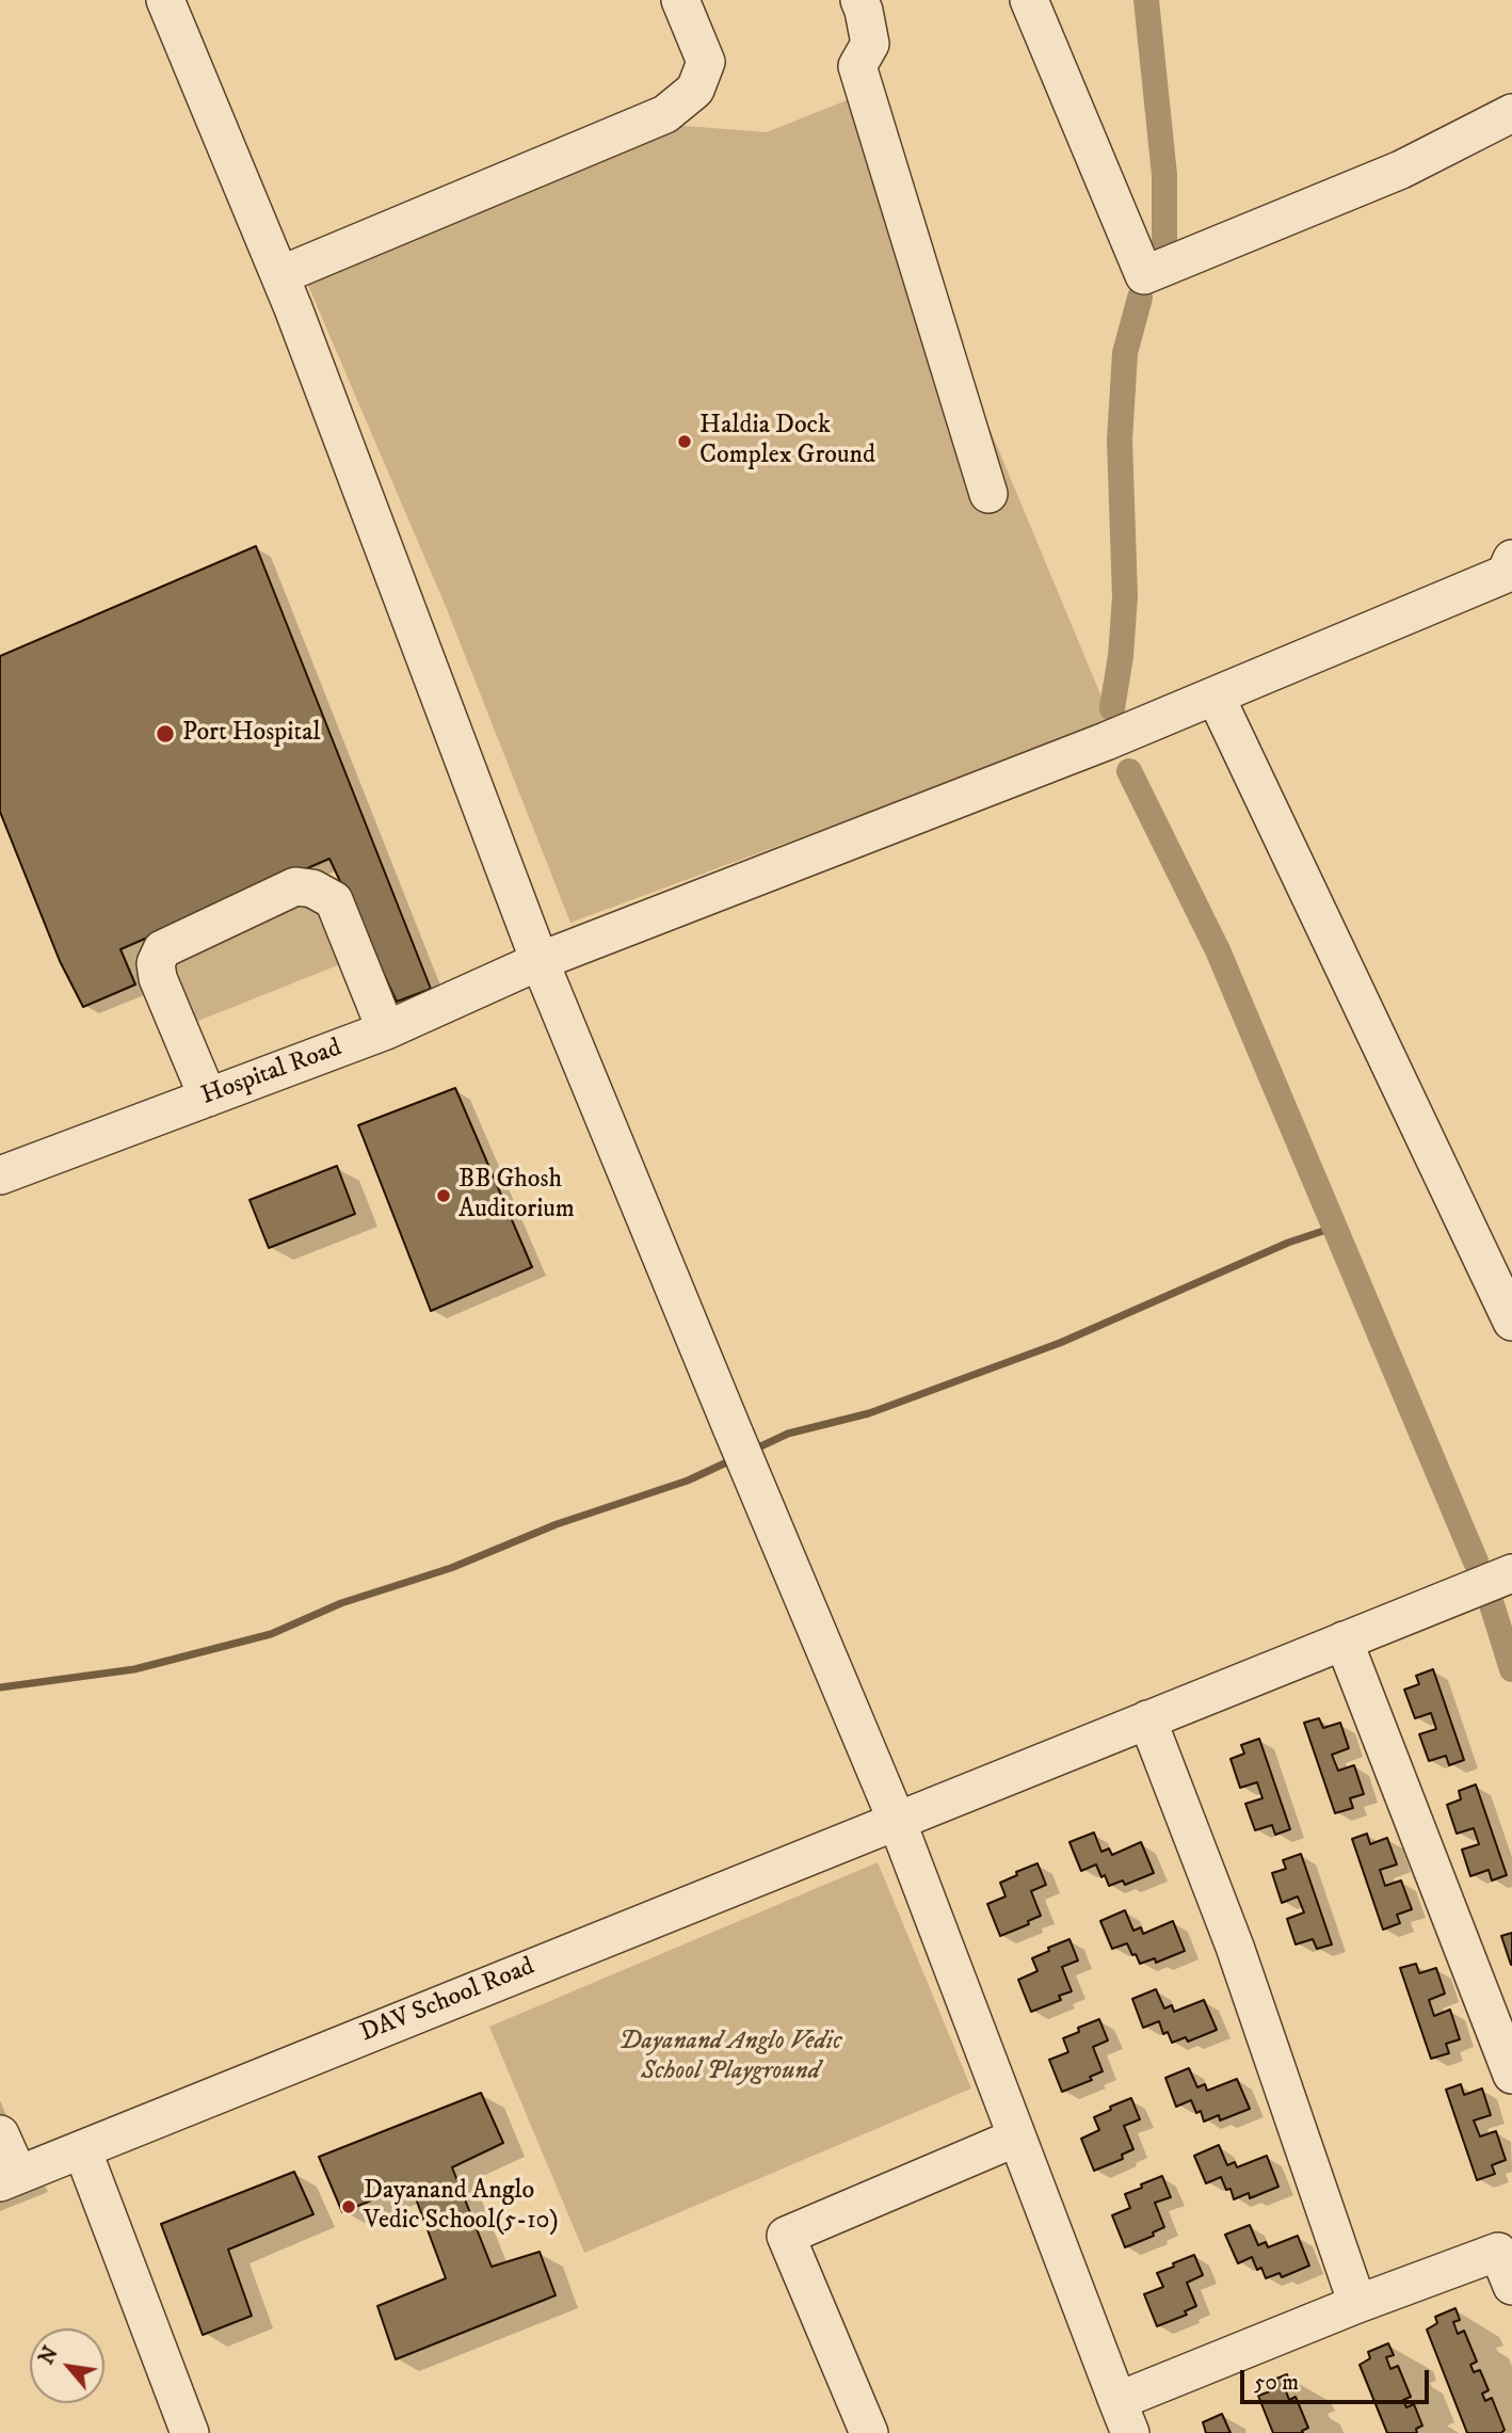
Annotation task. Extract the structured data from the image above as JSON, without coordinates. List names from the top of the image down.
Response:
{
  "streets": {
    "street": ["Hospital Road", "DAV School Road"]
  },
  "parks": ["Dayanand Anglo Vedic School Playground"],
  "places": [
    "Haldia Dock Complex Ground",
    "Port Hospital",
    "BB Ghosh Auditorium",
    "Dayanand Anglo Vedic School(5-10)"
  ],
  "scale_bar": "50 m",
  "north": "top left"
}
